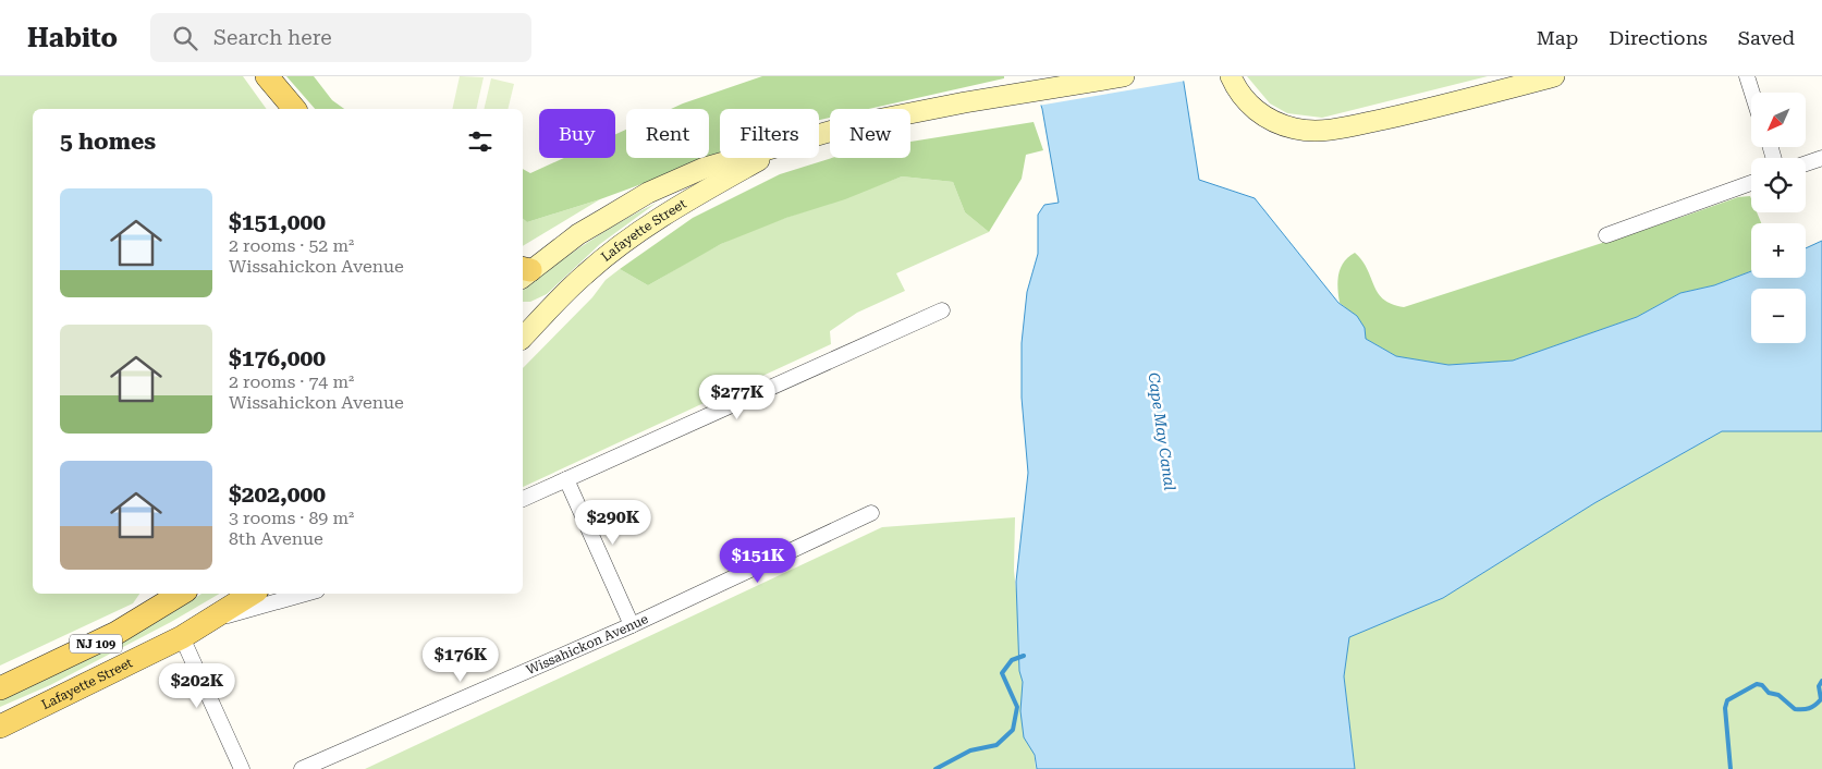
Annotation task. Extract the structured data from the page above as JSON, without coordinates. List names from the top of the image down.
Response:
{
  "streets": {
    "main road": ["Lafayette Street", "NJ 109"],
    "street": ["Wissahickon Avenue"]
  },
  "water": ["Cape May Canal"],
  "north": "bottom left",
  "page": {
    "header": "Habito",
    "search": "Search here",
    "nav": ["Map", "Directions", "Saved"],
    "map_buttons": ["+", "−"],
    "chip": [
      "Buy",
      "Rent",
      "Filters",
      "New"
    ],
    "heading": "5 homes",
    "list": [
      {
        "name": "$151,000",
        "note": "2 rooms · 52 m² · Wissahickon Avenue"
      },
      {
        "name": "$176,000",
        "note": "2 rooms · 74 m² · Wissahickon Avenue"
      },
      {
        "name": "$202,000",
        "note": "3 rooms · 89 m² · 8th Avenue"
      }
    ],
    "price": [
      "$277K",
      "$290K",
      "$151K",
      "$176K",
      "$202K"
    ]
  }
}
